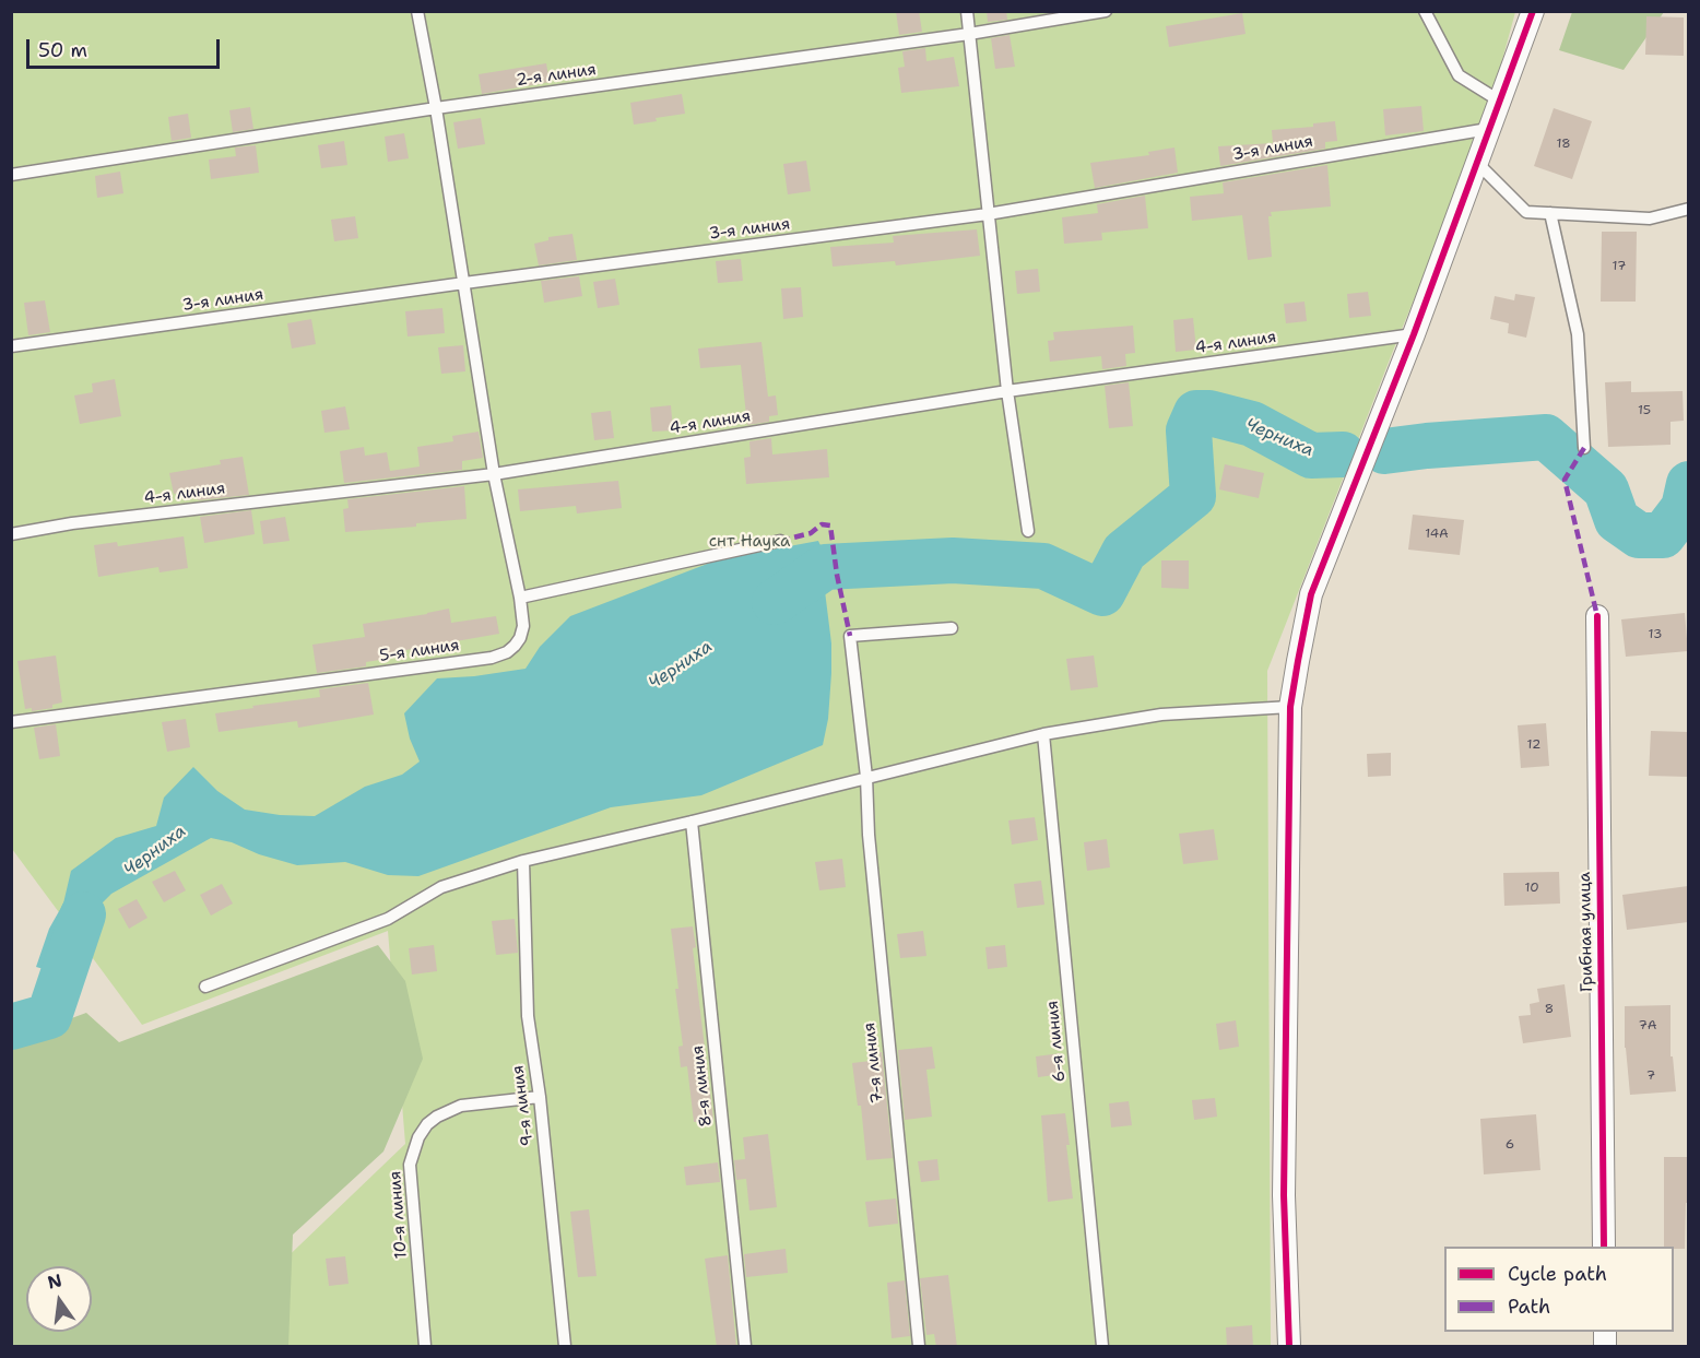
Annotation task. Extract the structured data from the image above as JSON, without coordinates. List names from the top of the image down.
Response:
{
  "streets": {
    "street": ["Грибная улица"],
    "lane": [
      "2-я линия",
      "3-я линия",
      "4-я линия",
      "5-я линия",
      "6-я линия",
      "7-я линия",
      "8-я линия",
      "9-я линия",
      "10-я линия"
    ]
  },
  "crossings": [
    ["9-я линия", "10-я линия"]
  ],
  "water": ["Черниха"],
  "parks": ["снт Наука"],
  "house_numbers": [
    "18",
    "17",
    "15",
    "14А",
    "13",
    "12",
    "10",
    "8",
    "7А",
    "7",
    "6"
  ],
  "legend": ["Cycle path", "Path"],
  "scale_bar": "50 m",
  "north": "top"
}
